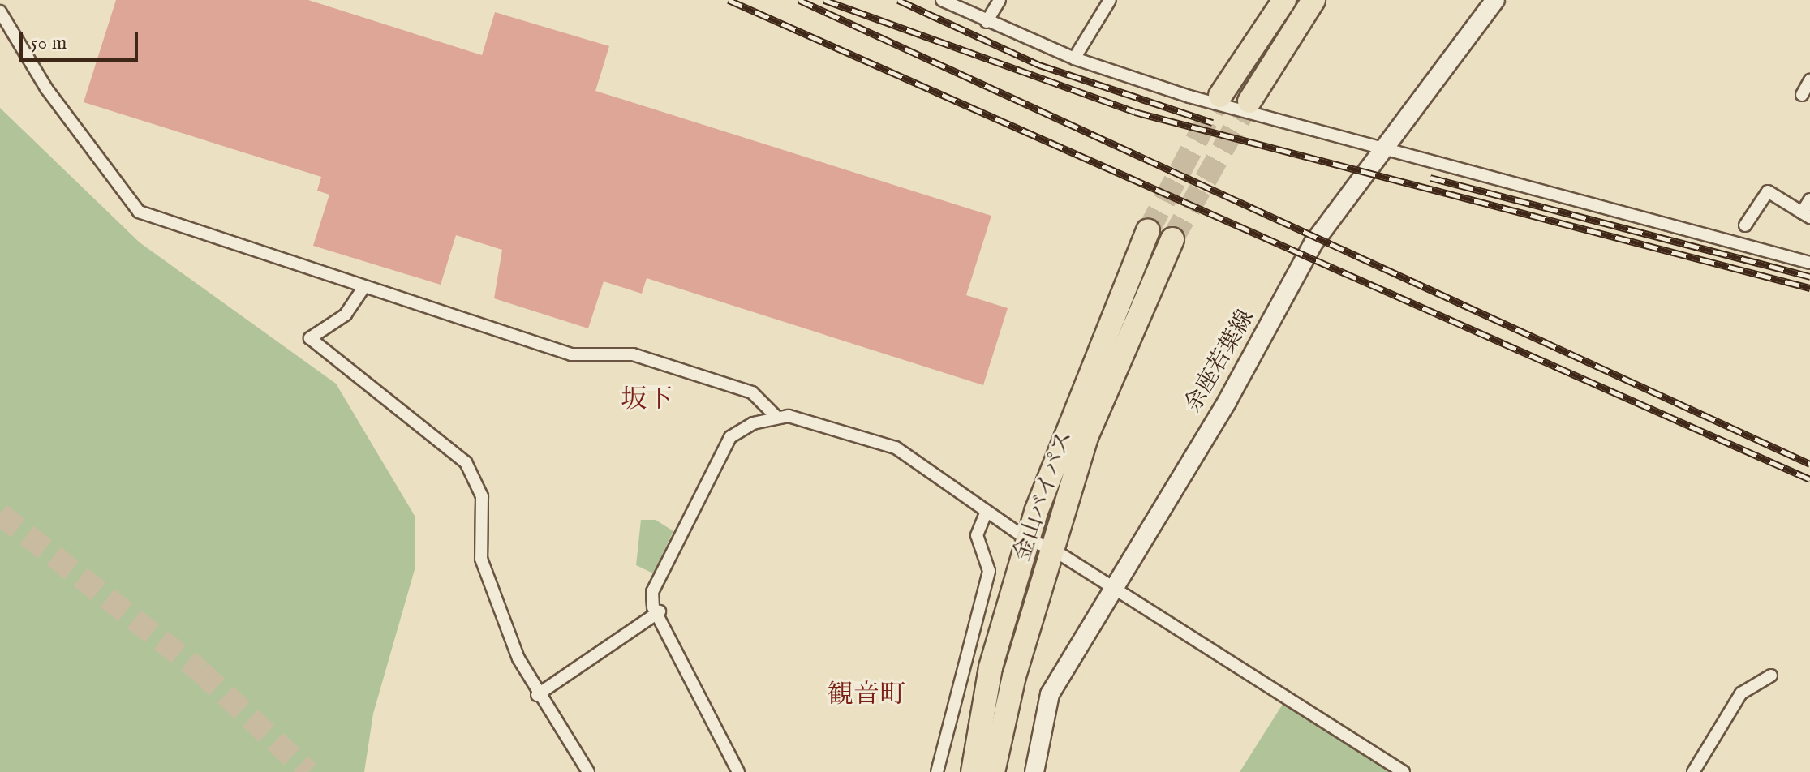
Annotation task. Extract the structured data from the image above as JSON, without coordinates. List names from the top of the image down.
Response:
{
  "streets": {
    "highway": ["金山バイパス"],
    "main road": ["余座若葉線"]
  },
  "districts": ["坂下", "観音町"],
  "scale_bar": "50 m"
}
